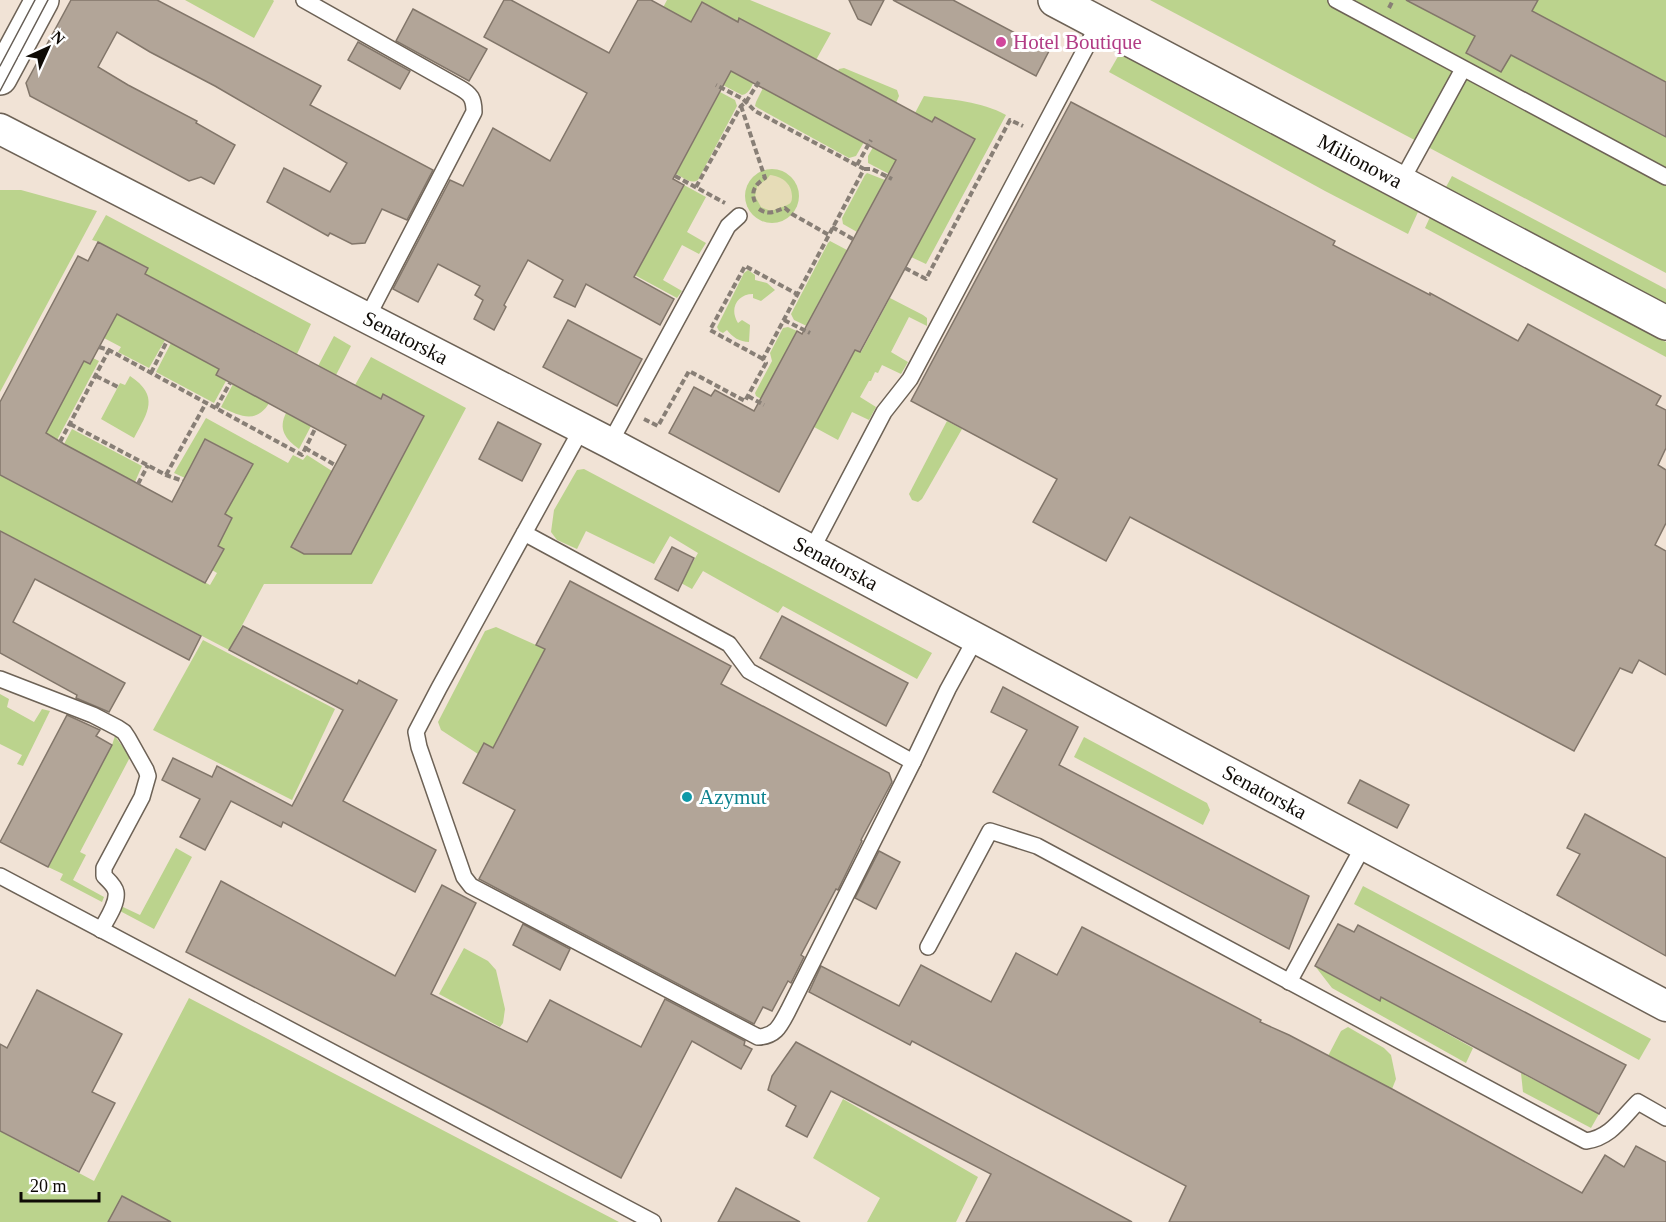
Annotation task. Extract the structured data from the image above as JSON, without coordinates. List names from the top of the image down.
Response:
{
  "streets": {
    "street": ["Milionowa", "Senatorska"]
  },
  "places": ["Hotel Boutique", "Azymut"],
  "scale_bar": "20 m",
  "north": "top right"
}
